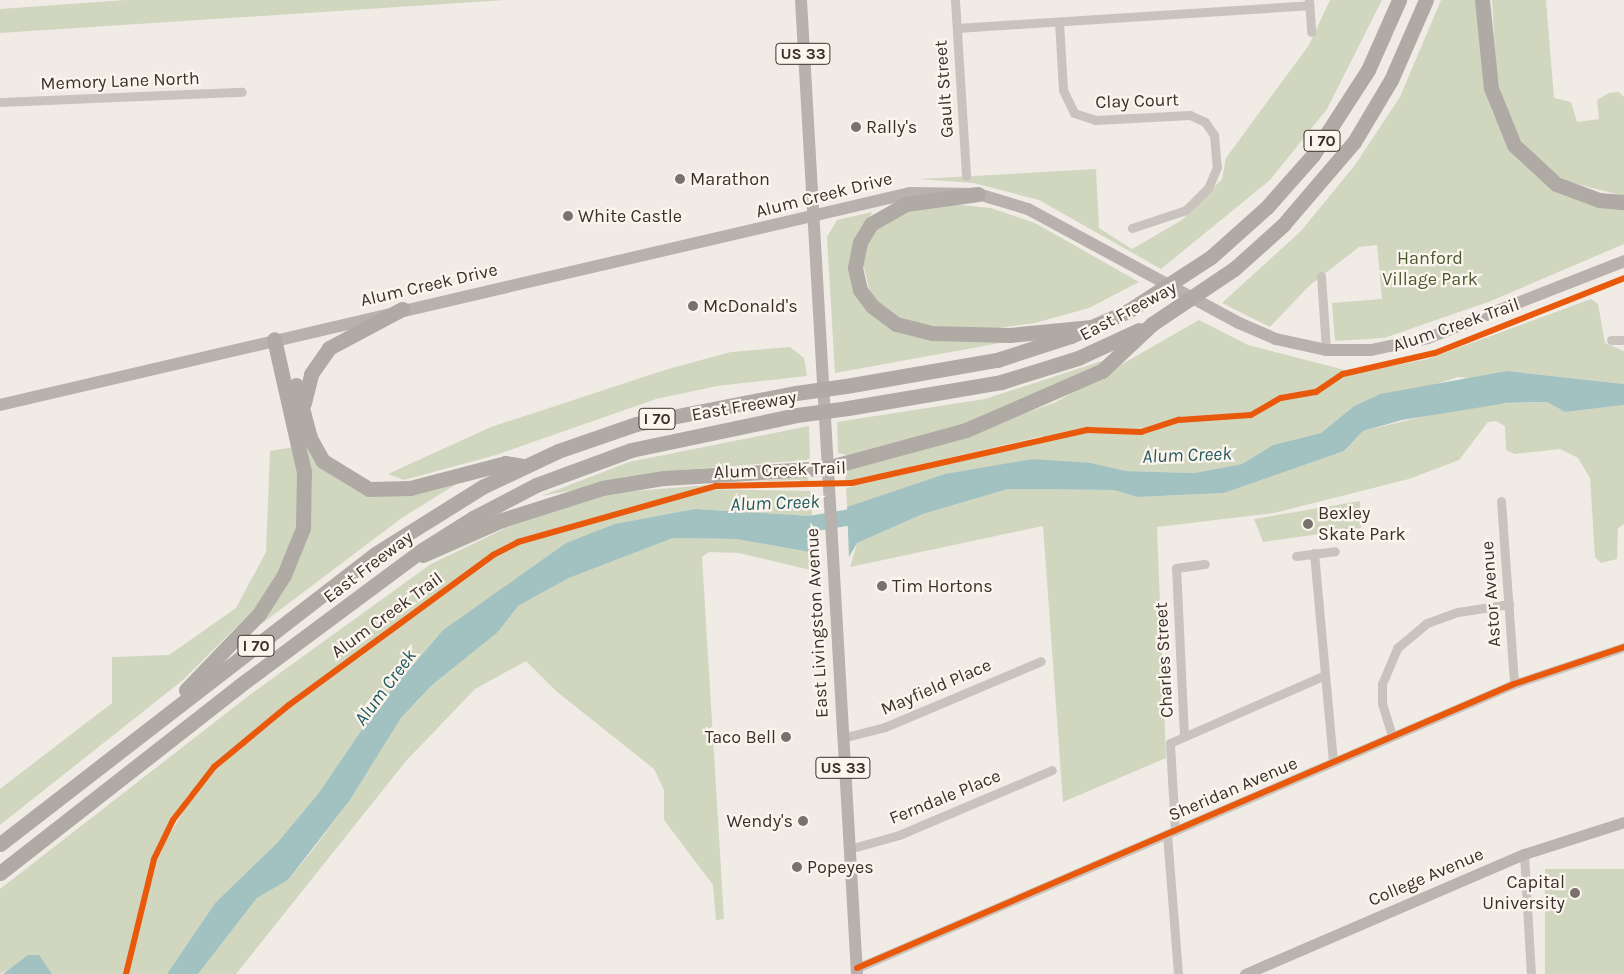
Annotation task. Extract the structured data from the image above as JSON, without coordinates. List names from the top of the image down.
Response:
{
  "streets": {
    "highway": ["I 70", "East Freeway"],
    "main road": [
      "US 33",
      "Alum Creek Drive",
      "East Livingston Avenue",
      "College Avenue"
    ],
    "street": [
      "Memory Lane North",
      "Gault Street",
      "Clay Court",
      "Astor Avenue",
      "Charles Street",
      "Mayfield Place",
      "Sheridan Avenue",
      "Ferndale Place"
    ],
    "cycle path": ["Alum Creek Trail"]
  },
  "crossings": [
    ["Alum Creek Drive", "East Livingston Avenue"],
    ["Astor Avenue", "Sheridan Avenue"],
    ["East Livingston Avenue", "Mayfield Place"],
    ["East Livingston Avenue", "Sheridan Avenue"],
    ["East Livingston Avenue", "Ferndale Place"],
    ["Charles Street", "Sheridan Avenue"]
  ],
  "water": ["Alum Creek"],
  "parks": ["Hanford Village Park"],
  "places": [
    "Rally's",
    "Marathon",
    "White Castle",
    "McDonald's",
    "Bexley Skate Park",
    "Tim Hortons",
    "Taco Bell",
    "Wendy's",
    "Popeyes",
    "Capital University"
  ]
}
